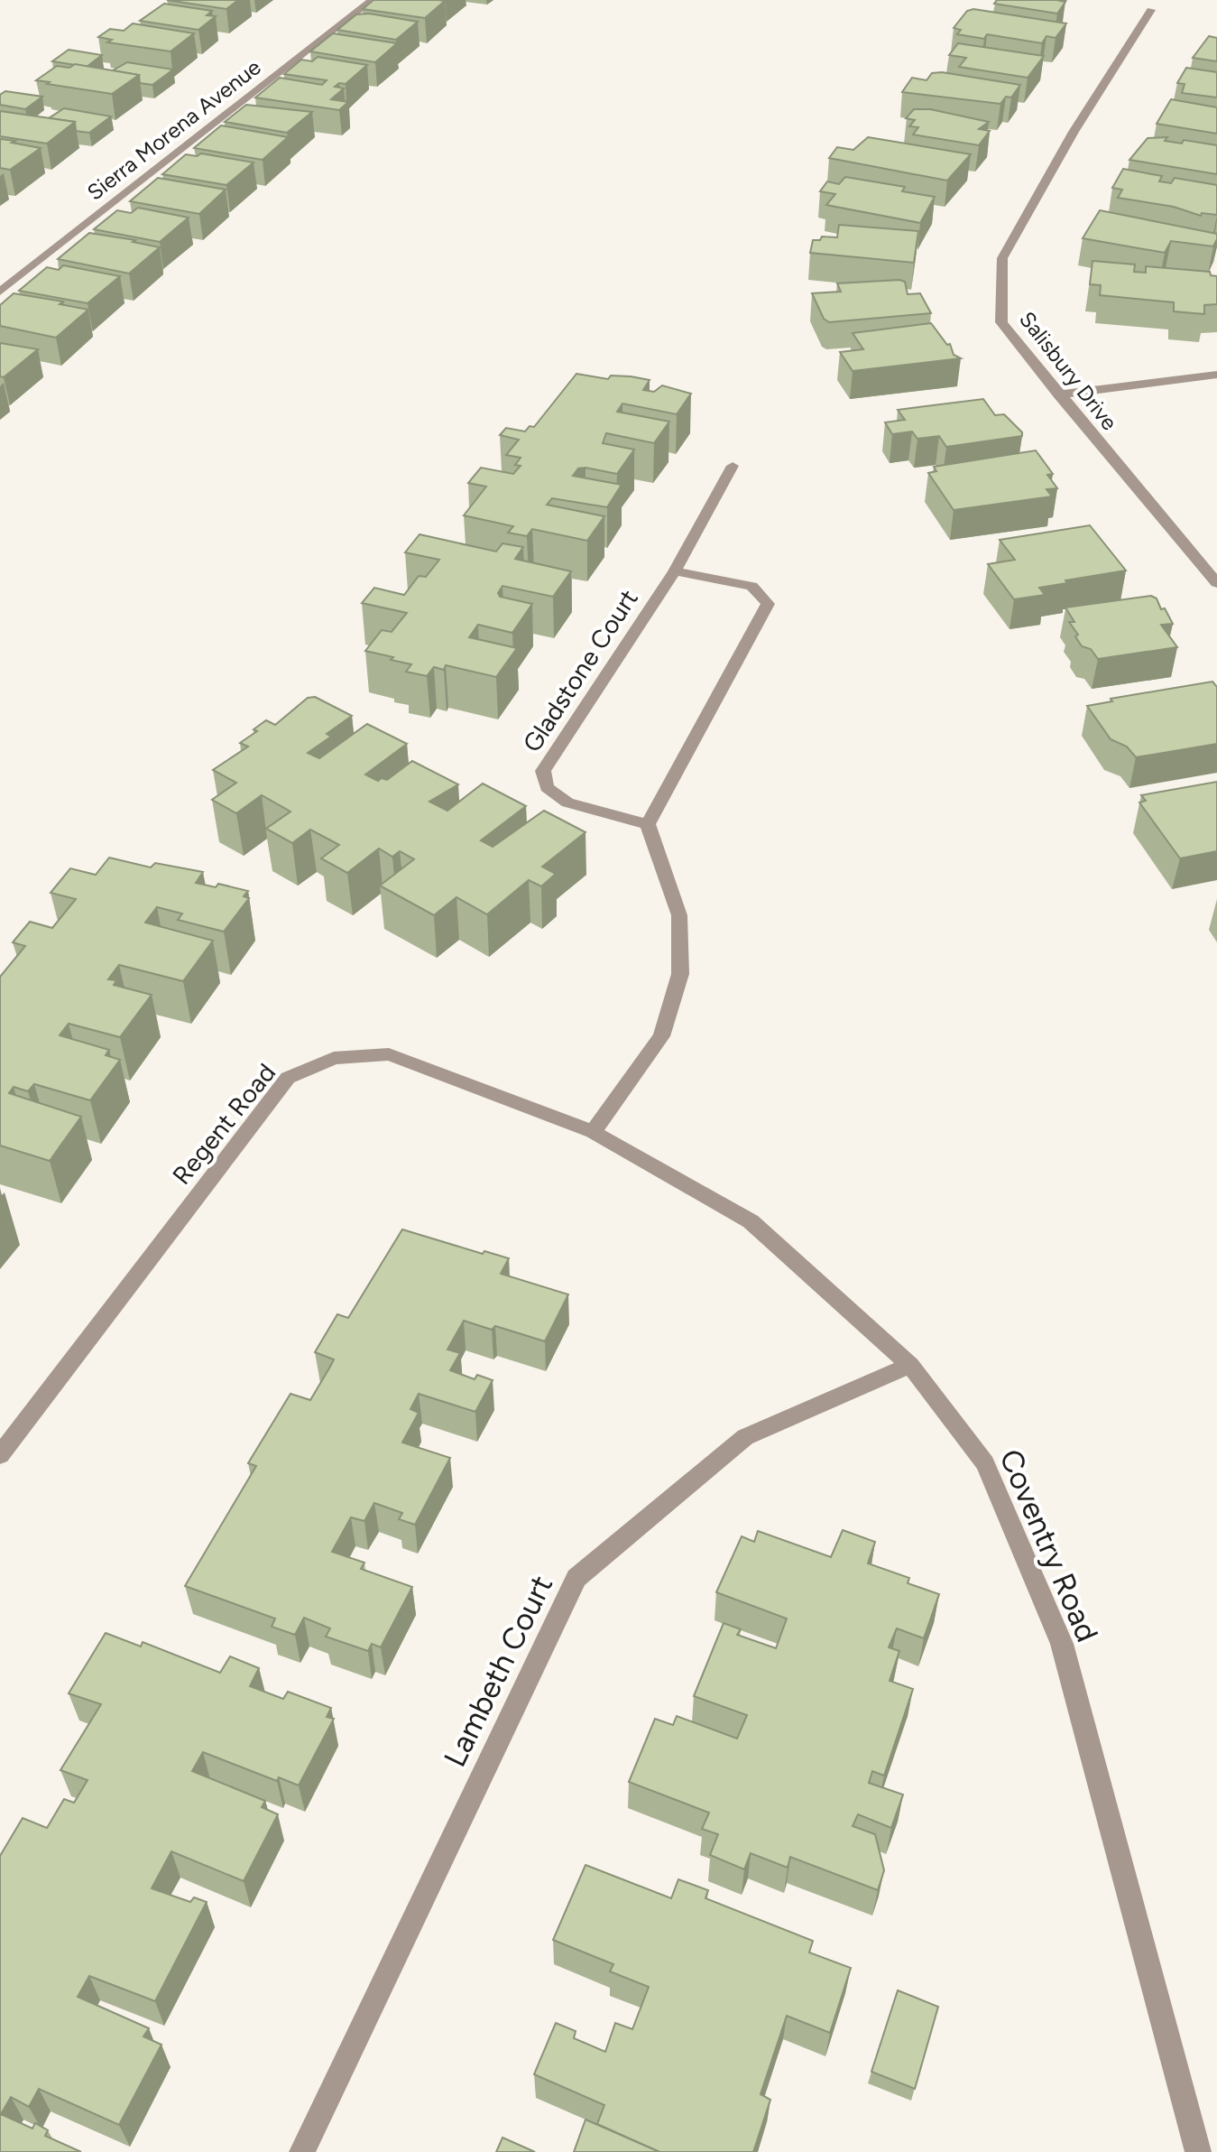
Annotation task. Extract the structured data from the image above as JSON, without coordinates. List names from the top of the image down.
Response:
{
  "streets": {
    "street": [
      "Sierra Morena Avenue",
      "Salisbury Drive",
      "Gladstone Court",
      "Regent Road",
      "Coventry Road",
      "Lambeth Court"
    ]
  },
  "crossings": [
    ["Regent Road", "Coventry Road"],
    ["Coventry Road", "Lambeth Court"]
  ]
}
